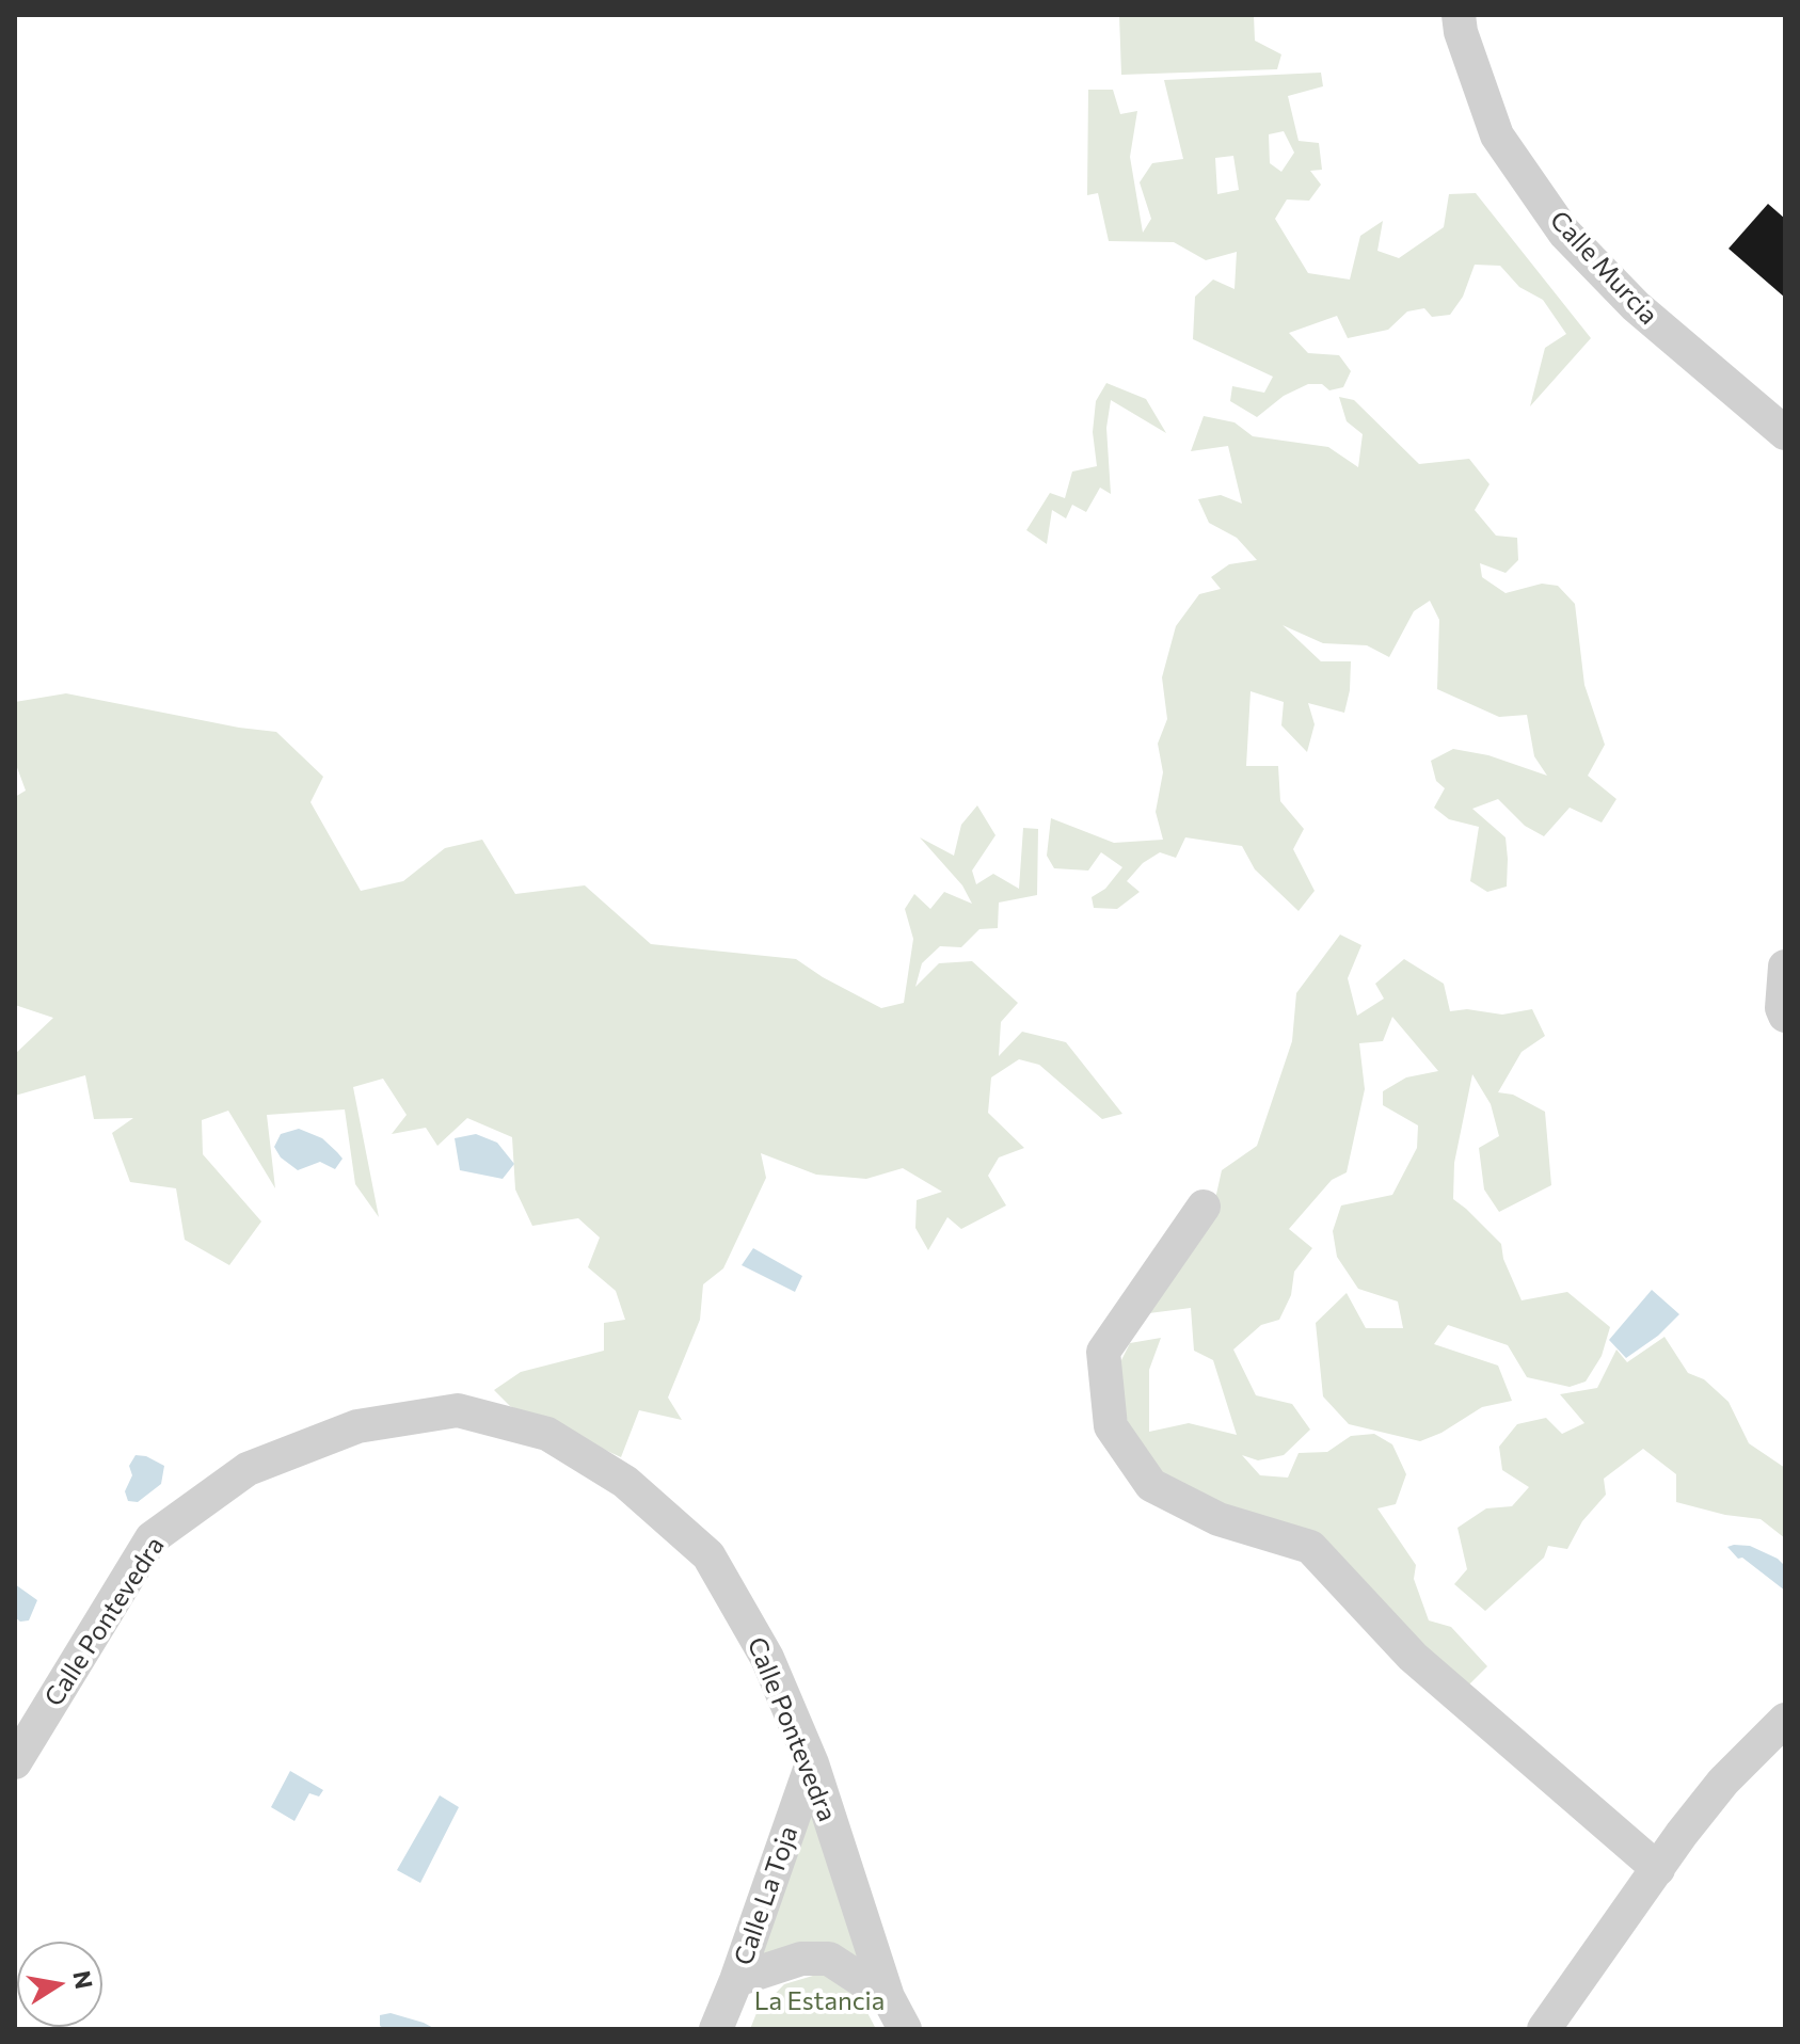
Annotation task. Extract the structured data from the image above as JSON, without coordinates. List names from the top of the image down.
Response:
{
  "streets": {
    "street": ["Calle Murcia", "Calle Pontevedra", "Calle La Toja"]
  },
  "crossings": [
    ["Calle Pontevedra", "Calle La Toja"]
  ],
  "parks": ["La Estancia"],
  "north": "right"
}
